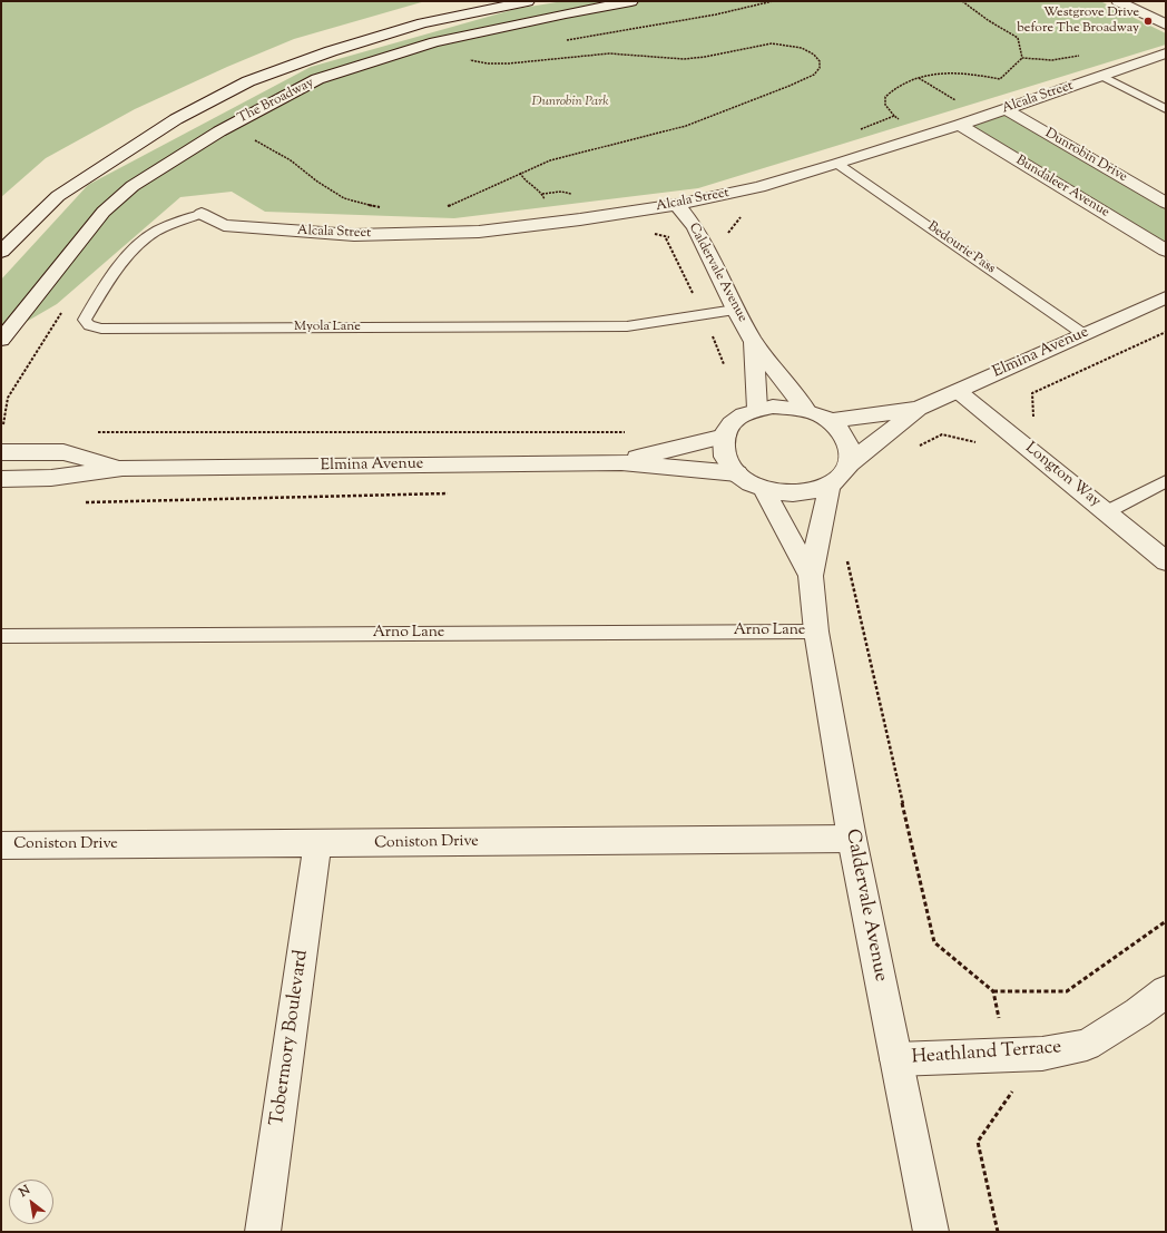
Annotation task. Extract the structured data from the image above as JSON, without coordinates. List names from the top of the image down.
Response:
{
  "streets": {
    "street": [
      "Alcala Street",
      "The Broadway",
      "Dunrobin Drive",
      "Bundaleer Avenue",
      "Caldervale Avenue",
      "Elmina Avenue",
      "Longton Way",
      "Coniston Drive",
      "Tobermory Boulevard",
      "Heathland Terrace"
    ],
    "lane": ["Bedourie Pass", "Myola Lane", "Arno Lane"]
  },
  "crossings": [
    ["Alcala Street", "Dunrobin Drive"],
    ["Alcala Street", "Bundaleer Avenue"],
    ["Alcala Street", "Bedourie Pass"],
    ["Alcala Street", "Caldervale Avenue"],
    ["Alcala Street", "Myola Lane"],
    ["Bedourie Pass", "Elmina Avenue"],
    ["Caldervale Avenue", "Myola Lane"],
    ["Caldervale Avenue", "Elmina Avenue"],
    ["Caldervale Avenue", "Arno Lane"],
    ["Caldervale Avenue", "Coniston Drive"],
    ["Caldervale Avenue", "Heathland Terrace"],
    ["Elmina Avenue", "Longton Way"],
    ["Coniston Drive", "Tobermory Boulevard"]
  ],
  "parks": ["Dunrobin Park"],
  "places": ["Westgrove Drive before The Broadway"],
  "north": "top left"
}
